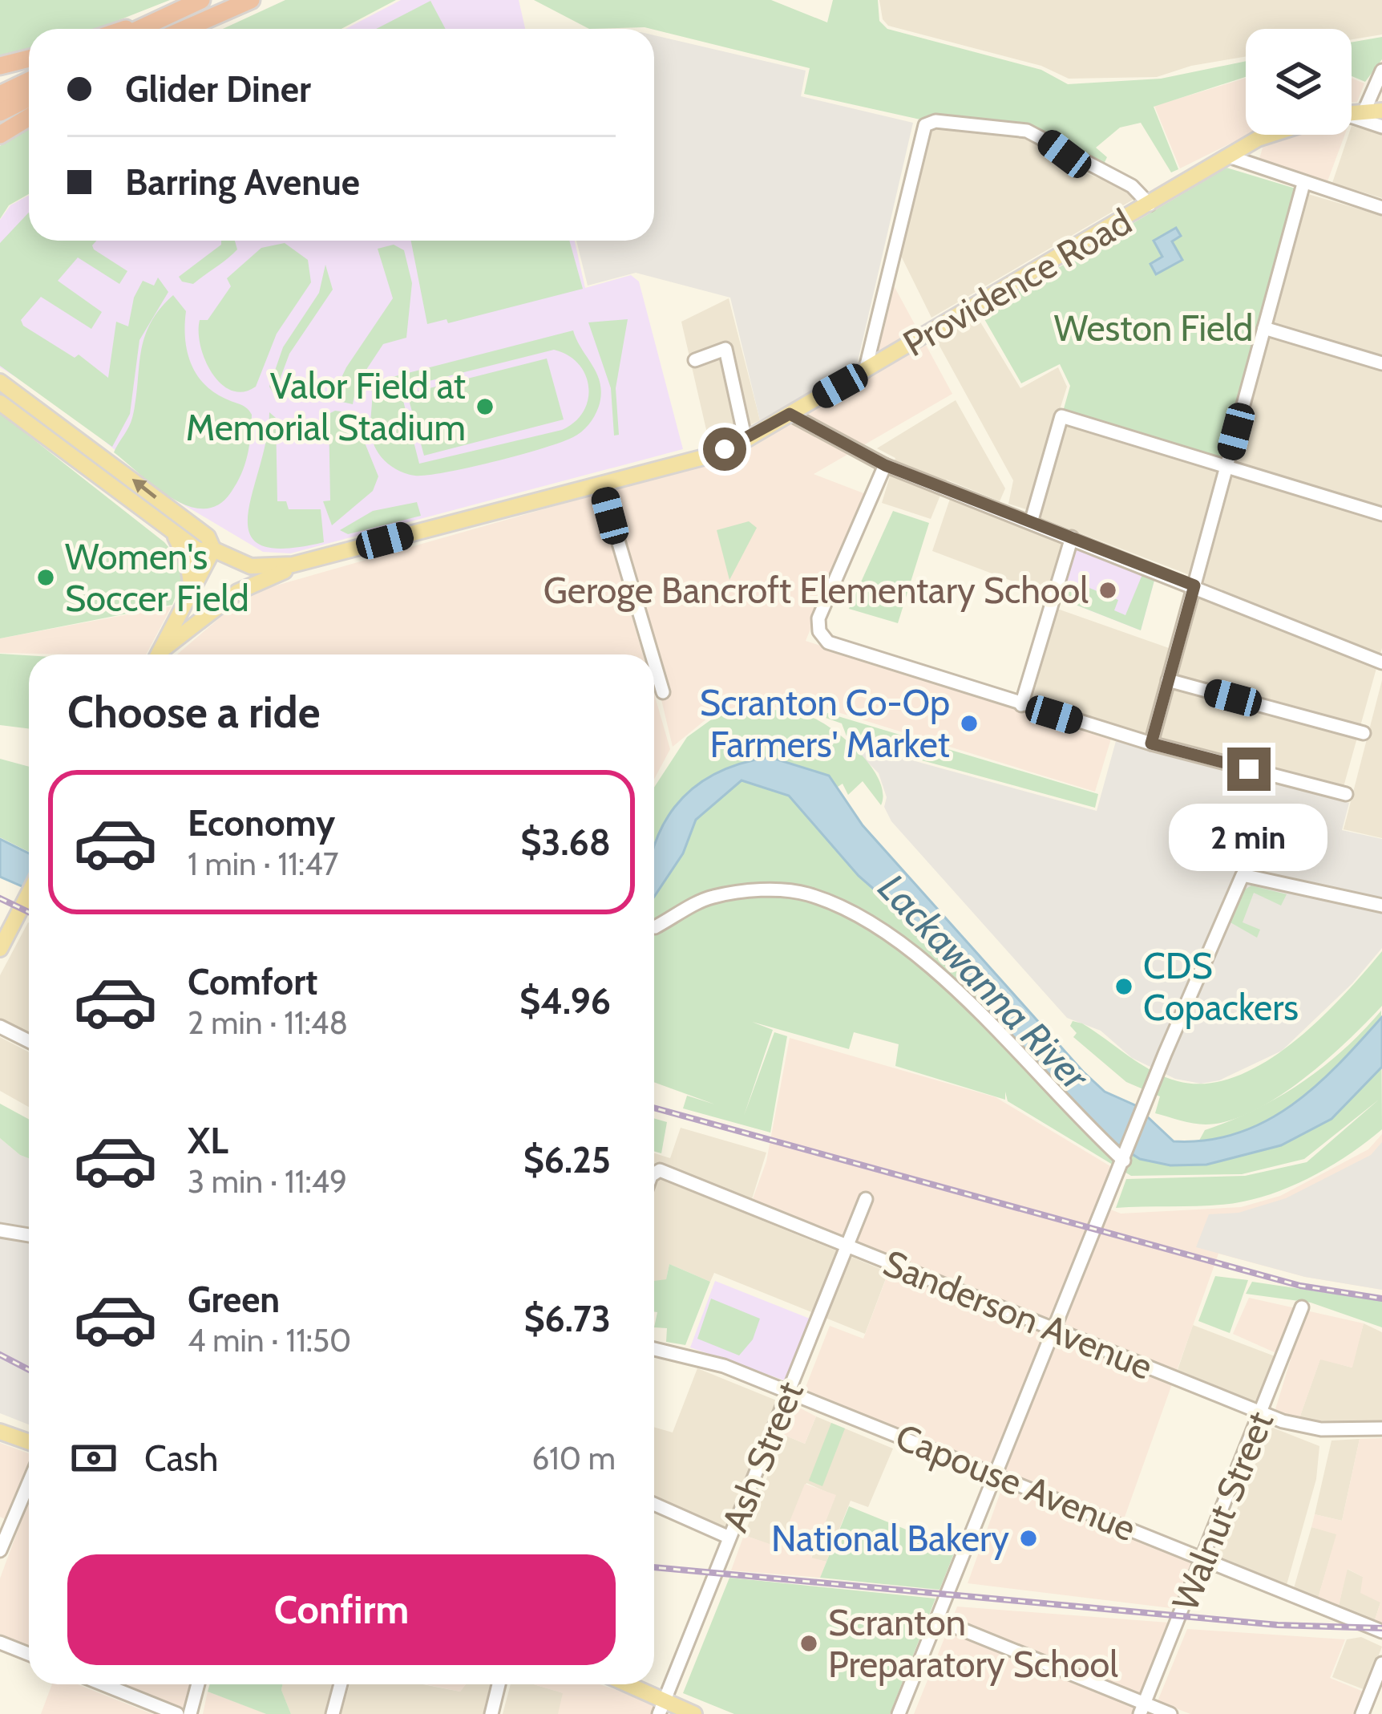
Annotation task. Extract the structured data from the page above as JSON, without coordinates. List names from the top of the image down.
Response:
{
  "streets": {
    "main road": ["Providence Road"],
    "street": [
      "Sanderson Avenue",
      "Ash Street",
      "Capouse Avenue",
      "Walnut Street"
    ]
  },
  "crossings": [
    ["Sanderson Avenue", "Ash Street"],
    ["Sanderson Avenue", "Walnut Street"],
    ["Ash Street", "Capouse Avenue"],
    ["Capouse Avenue", "Walnut Street"]
  ],
  "water": ["Lackawanna River"],
  "parks": ["Weston Field"],
  "places": [
    "Valor Field at Memorial Stadium",
    "Women's Soccer Field",
    "Geroge Bancroft Elementary School",
    "Scranton Co-Op Farmers' Market",
    "CDS Copackers",
    "National Bakery",
    "Scranton Preparatory School"
  ],
  "page": {
    "banner": ["Glider Diner", "Barring Avenue"],
    "heading": "Choose a ride",
    "list": [
      {
        "name": "Economy",
        "note": "1 min · 11:47",
        "value": "$3.68"
      },
      {
        "name": "Comfort",
        "note": "2 min · 11:48",
        "value": "$4.96"
      },
      {
        "name": "XL",
        "note": "3 min · 11:49",
        "value": "$6.25"
      },
      {
        "name": "Green",
        "note": "4 min · 11:50",
        "value": "$6.73"
      }
    ],
    "bubble": "2 min",
    "pay": ["Cash", "610 m"],
    "buttons": "Confirm"
  }
}
